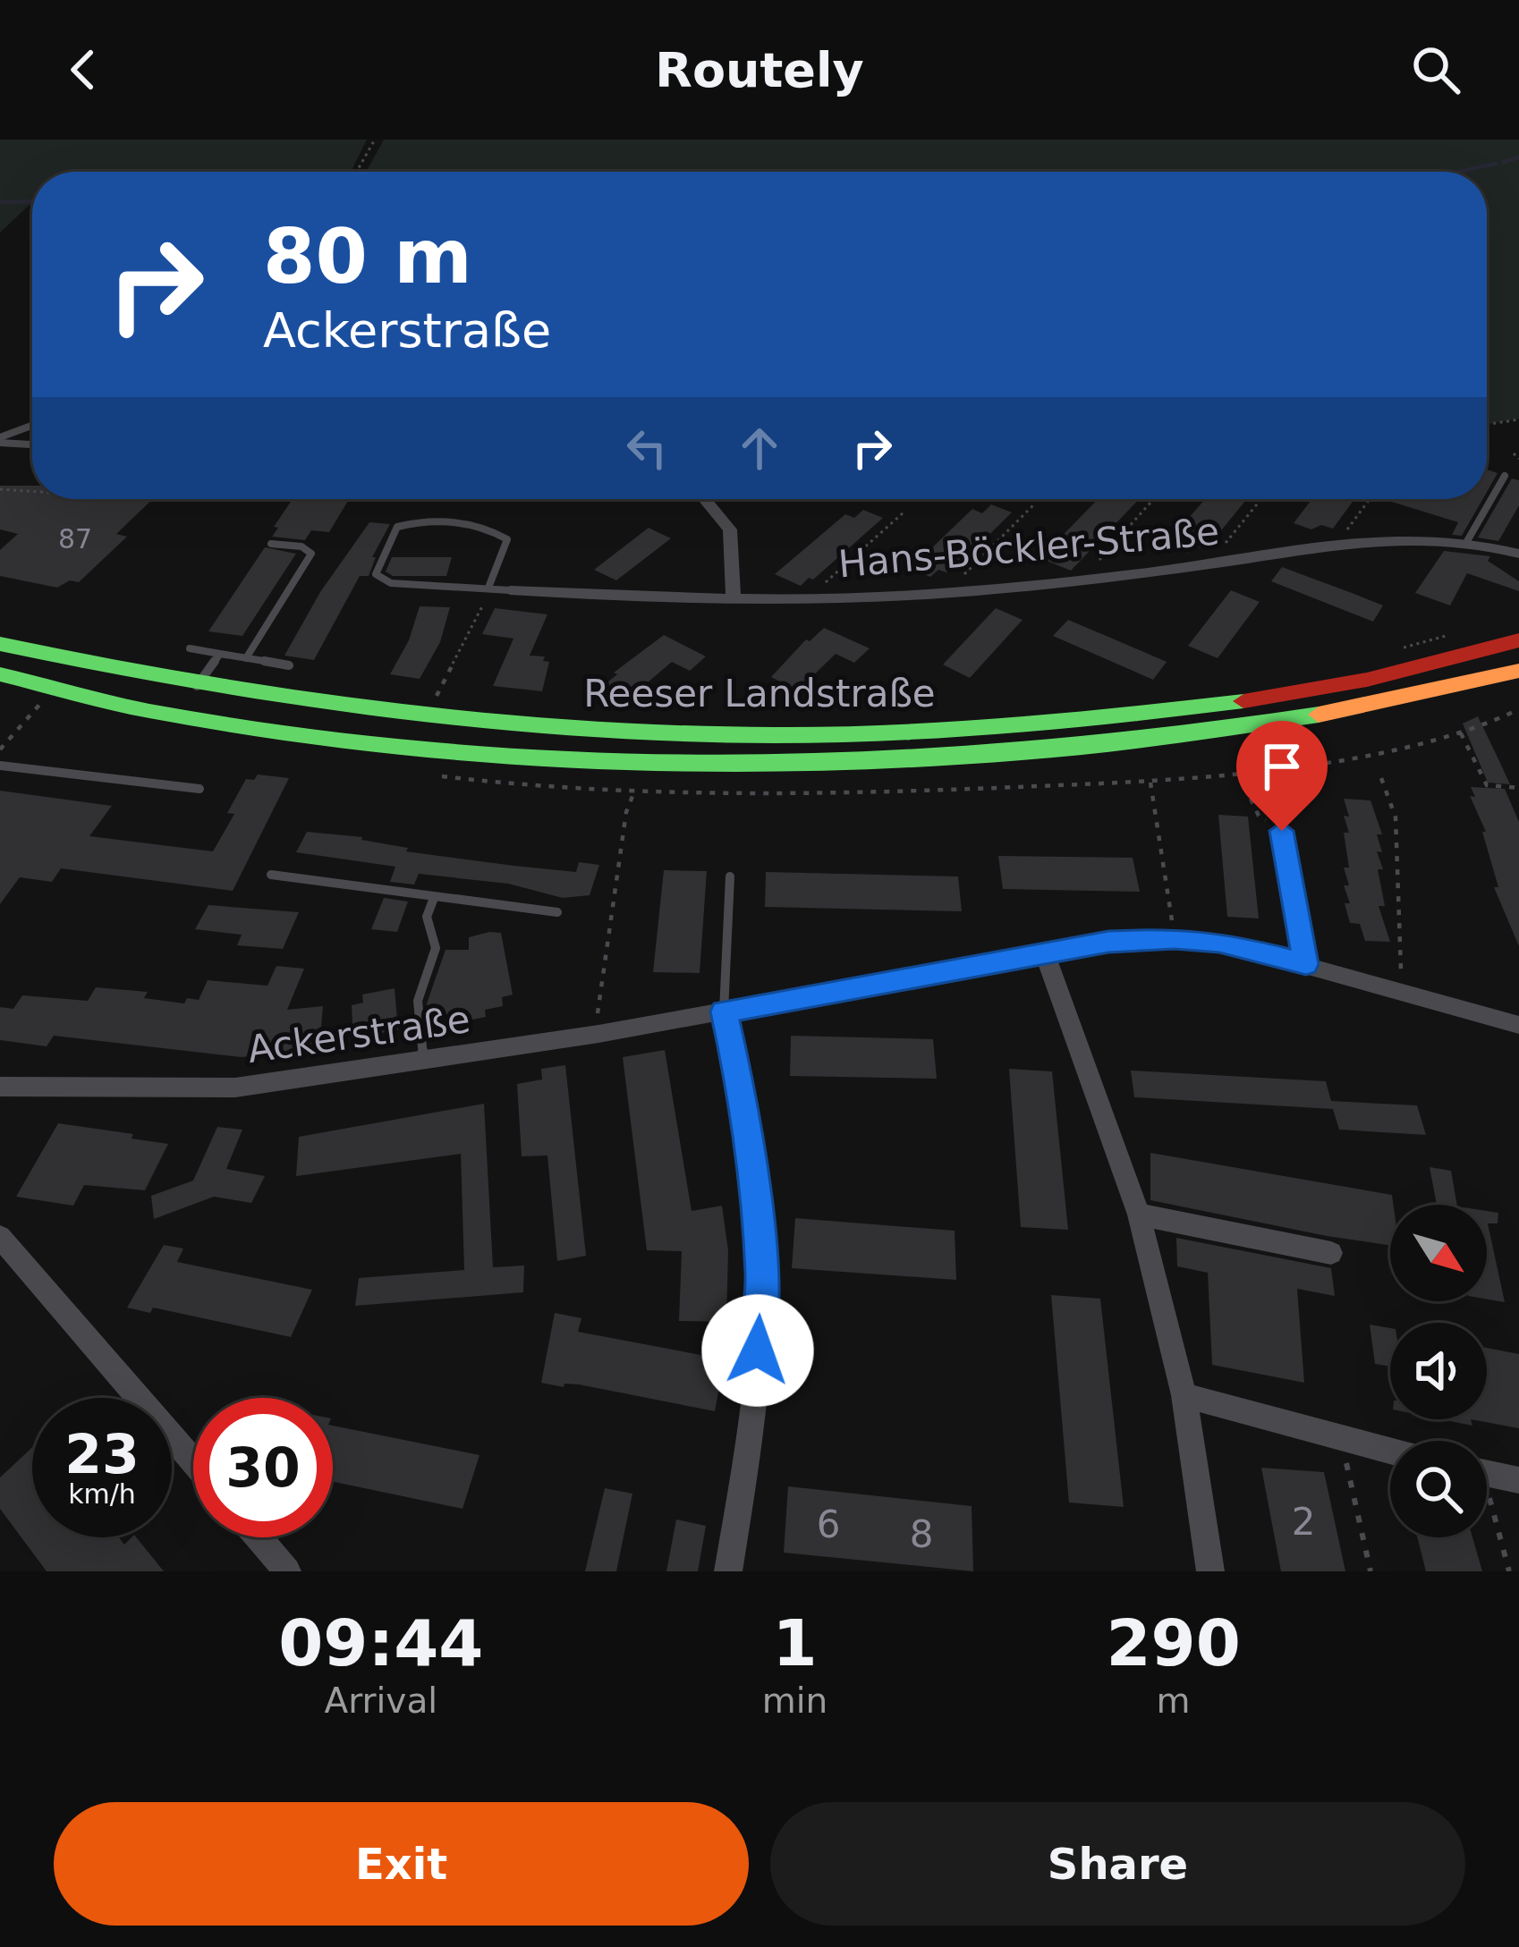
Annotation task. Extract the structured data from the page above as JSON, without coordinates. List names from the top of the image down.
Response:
{
  "streets": {
    "main road": ["Reeser Landstraße"],
    "street": ["Hans-Böckler-Straße", "Ackerstraße"]
  },
  "house_numbers": [
    "87",
    "2",
    "6",
    "8"
  ],
  "north": "bottom right",
  "page": {
    "header": "Routely",
    "turn": ["80 m", "Ackerstraße"],
    "speed": "23 km/h",
    "limit": "30",
    "eta": [
      "09:44",
      "Arrival",
      "1",
      "min",
      "290",
      "m"
    ],
    "buttons": ["Exit", "Share"]
  }
}
